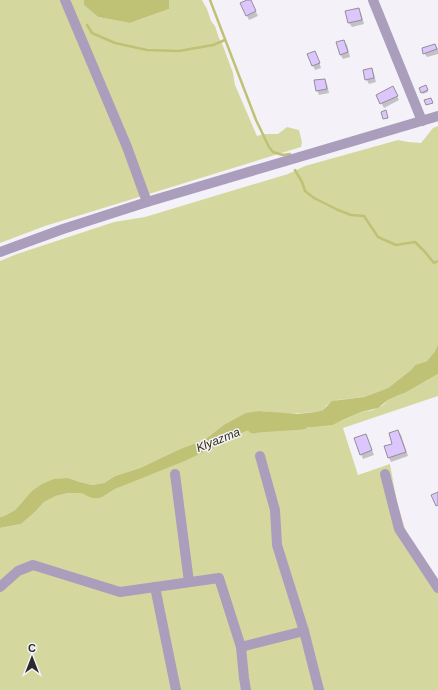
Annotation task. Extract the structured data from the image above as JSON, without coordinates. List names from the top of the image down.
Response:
{
  "water": ["Klyazma"],
  "north": "top"
}
